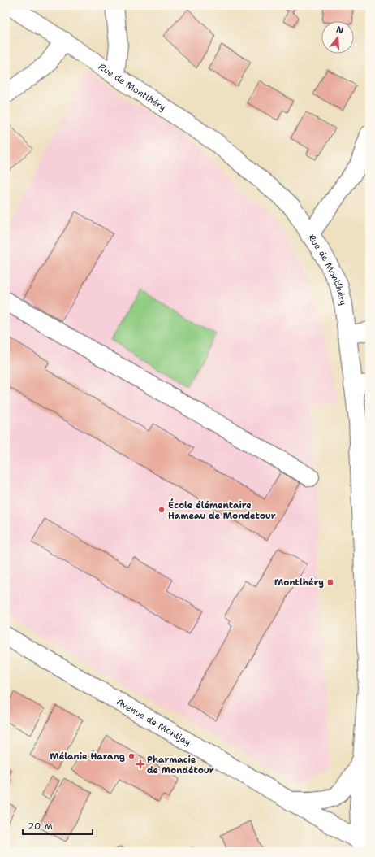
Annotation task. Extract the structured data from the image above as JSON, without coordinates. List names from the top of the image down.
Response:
{
  "streets": {
    "street": ["Rue de Montlhéry", "Avenue de Montjay"]
  },
  "crossings": [
    ["Rue de Montlhéry", "Avenue de Montjay"]
  ],
  "places": {
    "other": ["École élémentaire Hameau de Mondetour", "Mélanie Harang"],
    "transit": ["Montlhéry"],
    "health": ["Pharmacie de Mondétour"]
  },
  "scale_bar": "20 m",
  "north": "top"
}
